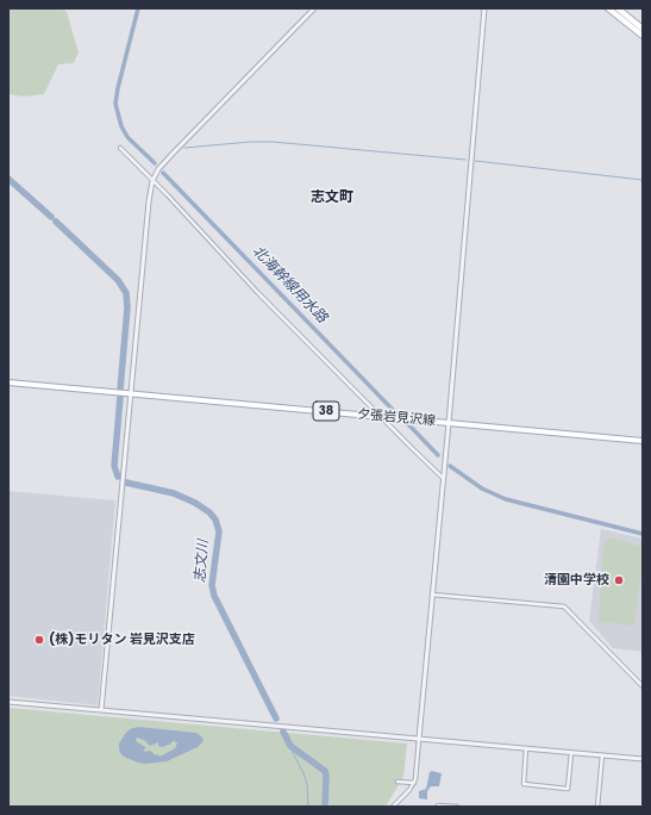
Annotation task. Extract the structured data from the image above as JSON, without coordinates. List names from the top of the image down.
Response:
{
  "streets": {
    "main road": ["38", "夕張岩見沢線"]
  },
  "districts": ["志文町"],
  "water": ["北海幹線用水路", "志文川"],
  "places": ["清園中学校", "(株)モリタン 岩見沢支店"]
}
